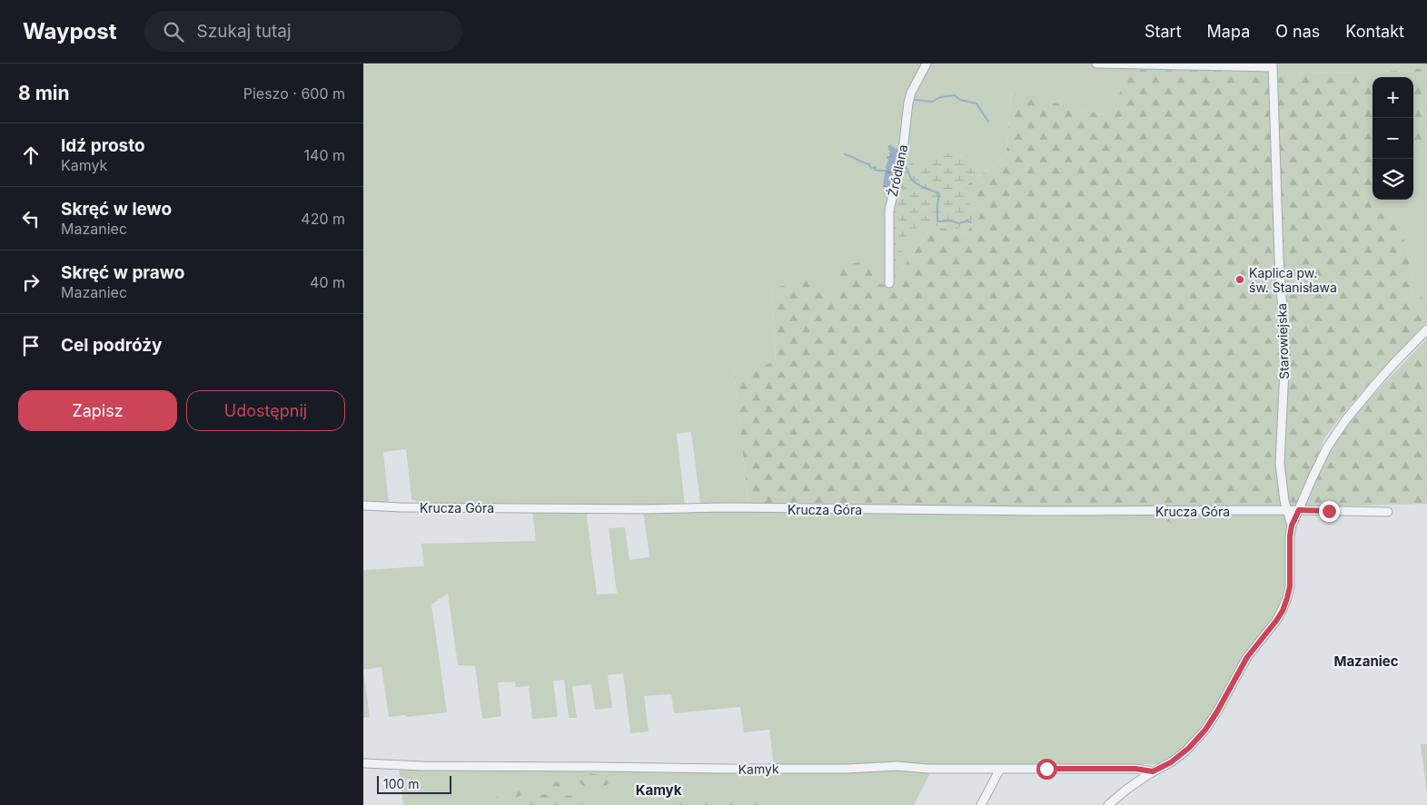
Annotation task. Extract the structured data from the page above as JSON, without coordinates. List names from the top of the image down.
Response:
{
  "streets": {
    "street": [
      "Źródlana",
      "Starowiejska",
      "Krucza Góra",
      "Kamyk"
    ]
  },
  "crossings": [
    ["Starowiejska", "Krucza Góra"]
  ],
  "districts": ["Mazaniec", "Kamyk"],
  "places": ["Kaplica pw. św. Stanisława"],
  "scale_bar": "100 m",
  "page": {
    "header": "Waypost",
    "search": "Szukaj tutaj",
    "nav": [
      "Start",
      "Mapa",
      "O nas",
      "Kontakt"
    ],
    "heading": ["8 min", "Pieszo · 600 m"],
    "map_buttons": ["+", "−"],
    "list": [
      ["Idź prosto", "Kamyk", "140 m"],
      ["Skręć w lewo", "Mazaniec", "420 m"],
      ["Skręć w prawo", "Mazaniec", "40 m"],
      "Cel podróży"
    ],
    "buttons": ["Zapisz", "Udostępnij"],
    "scale": "100 m"
  }
}
